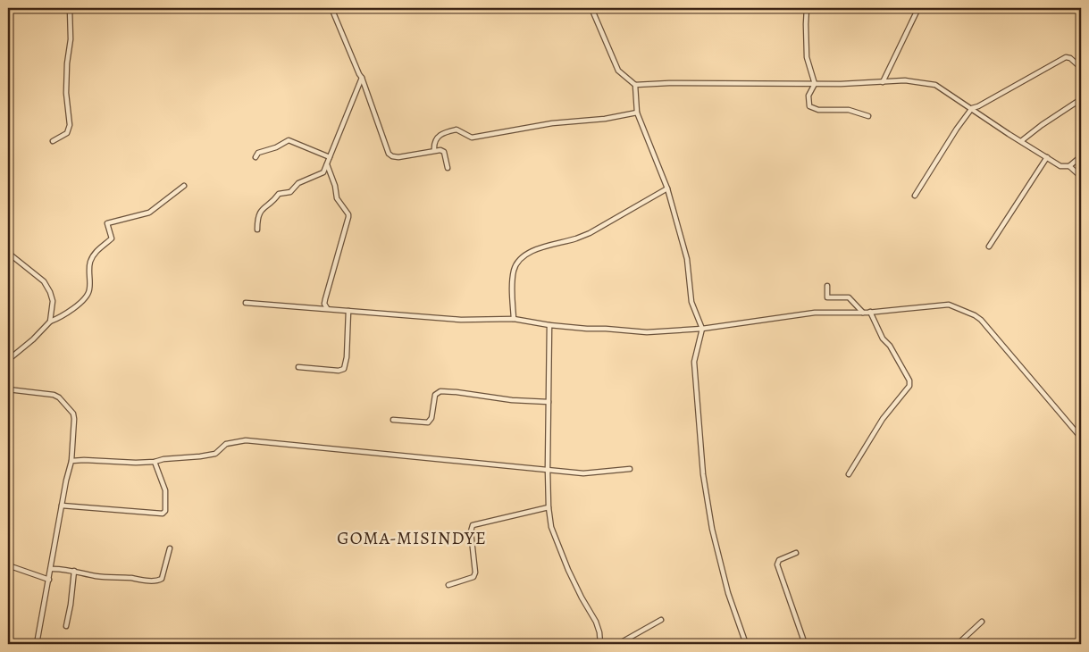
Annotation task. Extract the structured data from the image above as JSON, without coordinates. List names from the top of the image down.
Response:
{
  "districts": ["GOMA-MISINDYE"]
}
